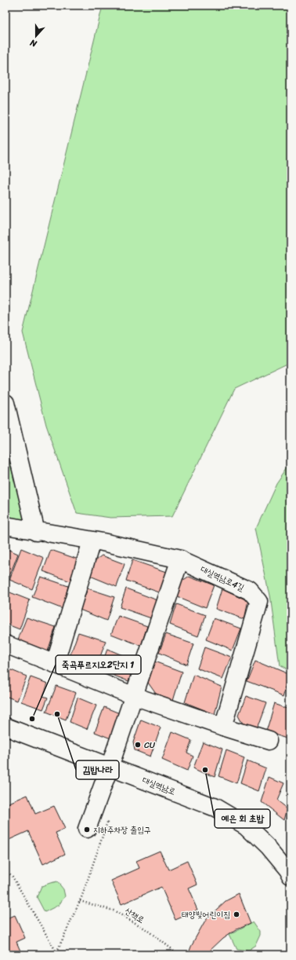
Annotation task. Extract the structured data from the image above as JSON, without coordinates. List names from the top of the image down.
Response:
{
  "streets": {
    "street": ["대실역남로4길", "대실역남로"],
    "path": ["산책로"]
  },
  "places": [
    "김밥나라",
    "죽곡푸르지오2단지 1",
    "CU",
    "예은 회 초밥",
    "지하주차장 출입구",
    "태양빛어린이집"
  ],
  "north": "bottom"
}
